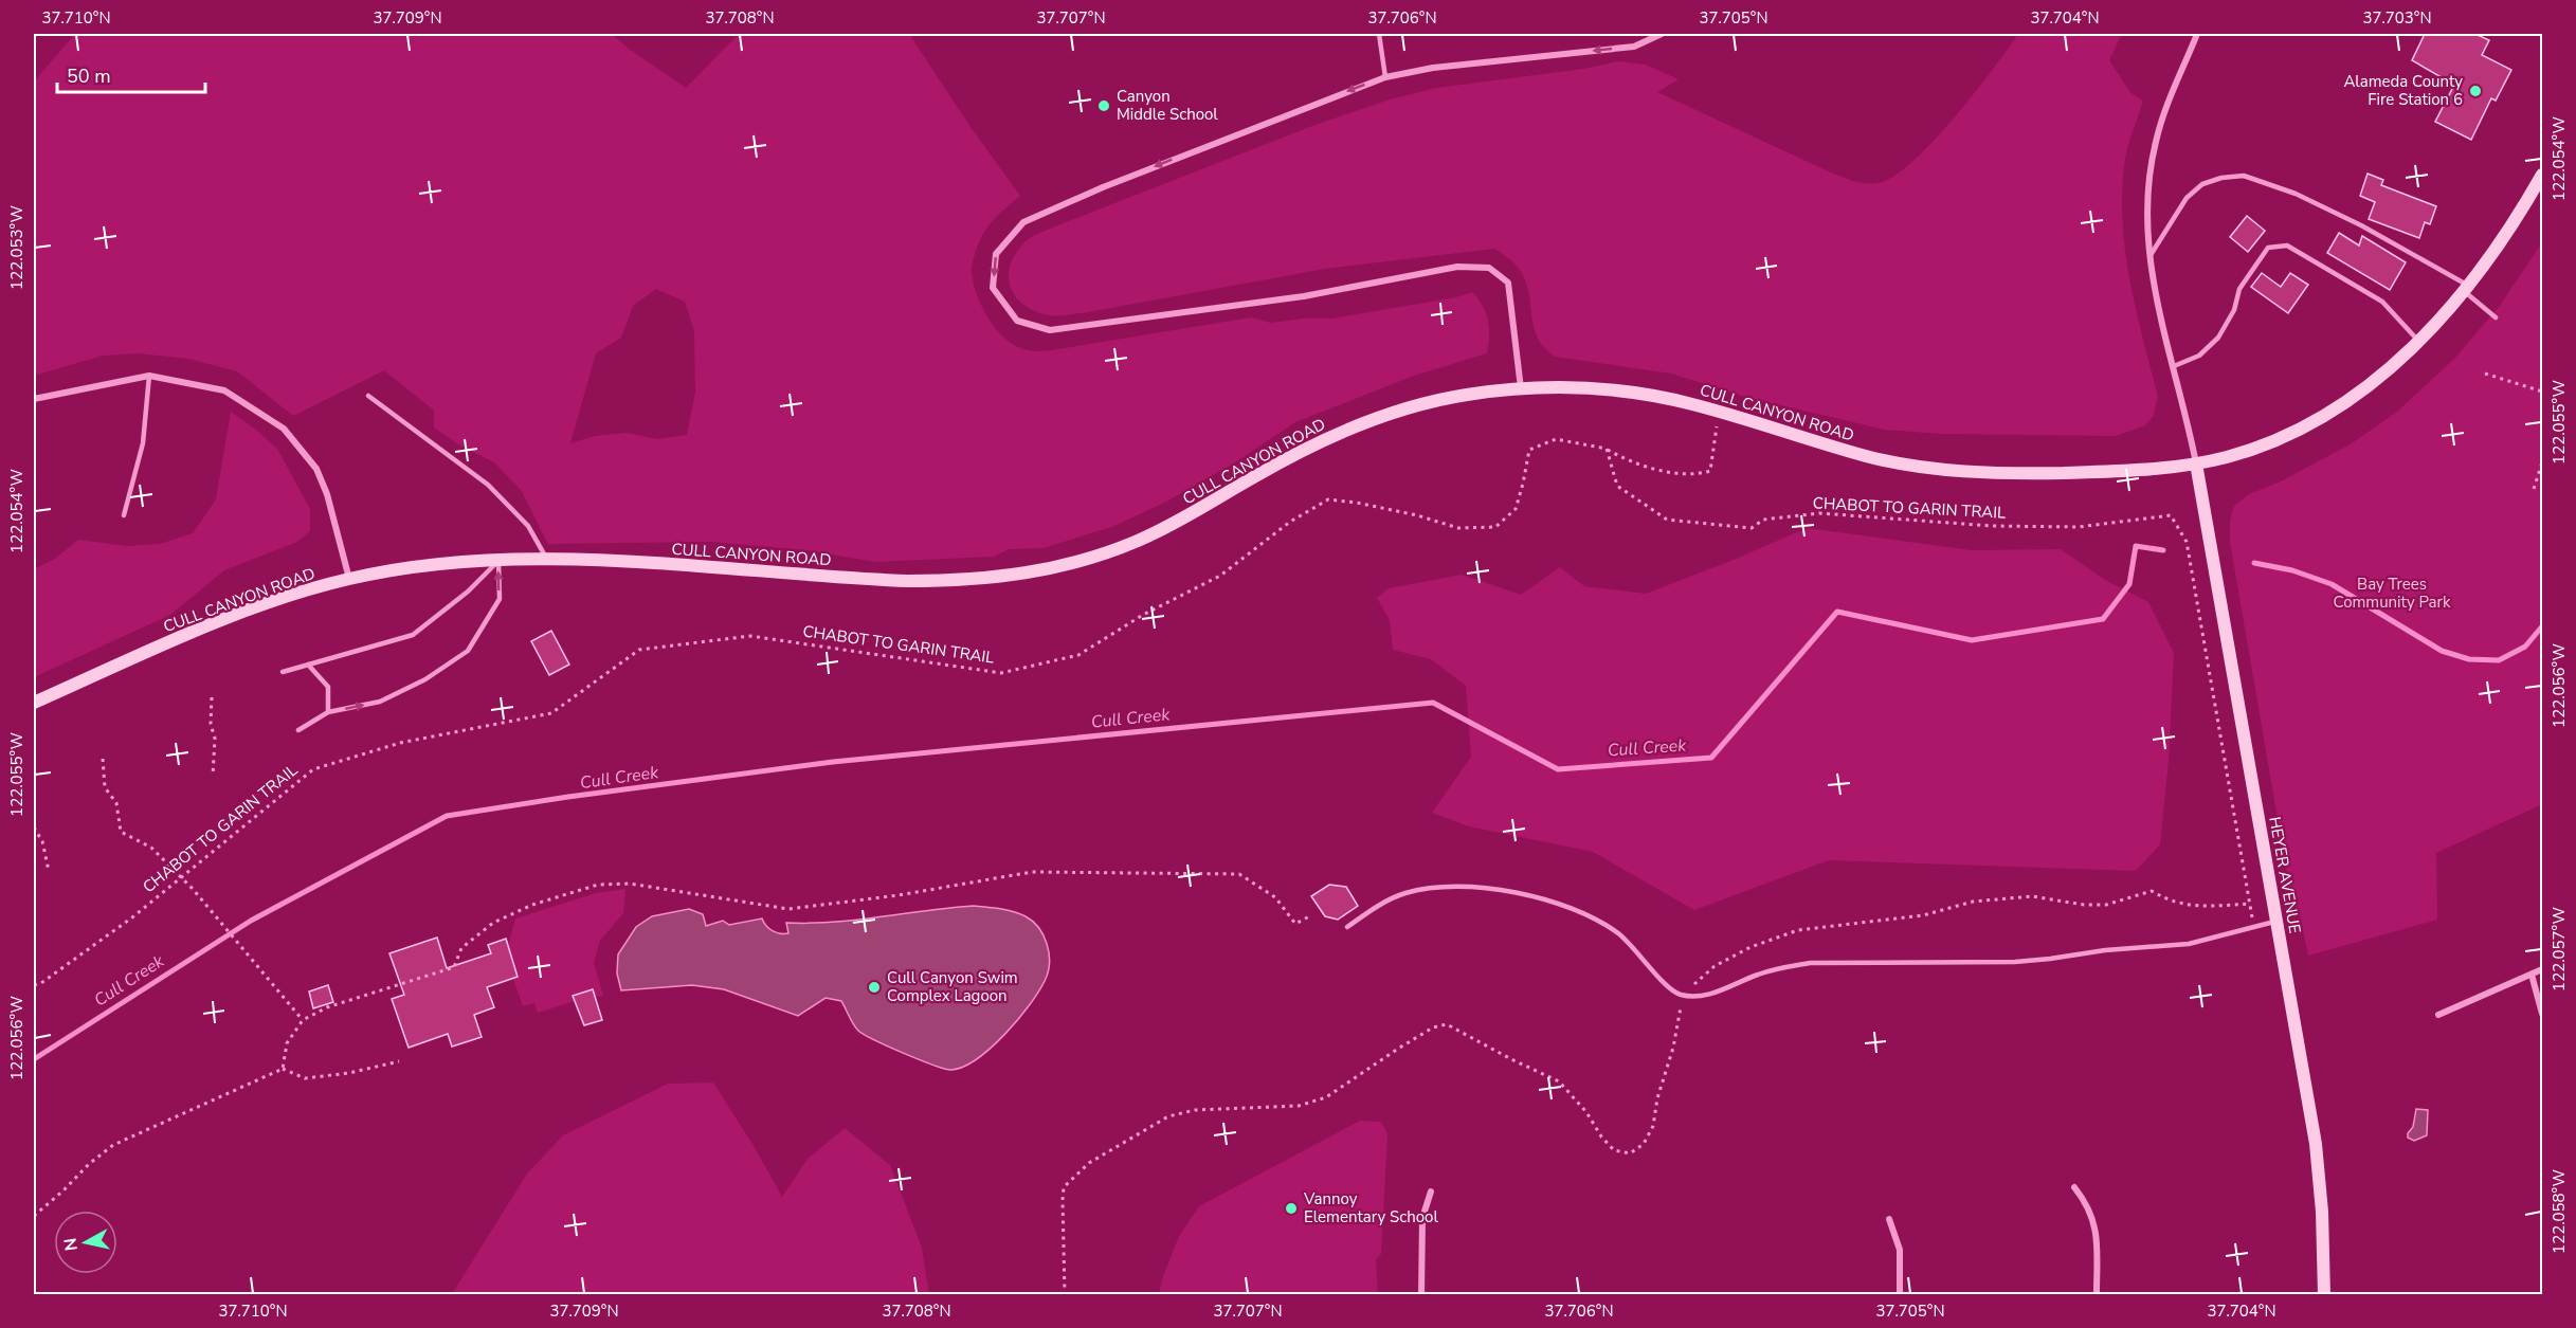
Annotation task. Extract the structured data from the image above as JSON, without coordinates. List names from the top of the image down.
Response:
{
  "streets": {
    "street": ["CULL CANYON ROAD", "HEYER AVENUE"],
    "path": ["CHABOT TO GARIN TRAIL"]
  },
  "crossings": [
    ["CULL CANYON ROAD", "HEYER AVENUE"]
  ],
  "water": ["Cull Creek"],
  "parks": ["Bay Trees Community Park"],
  "places": [
    "Alameda County Fire Station 6",
    "Canyon Middle School",
    "Cull Canyon Swim Complex Lagoon",
    "Vannoy Elementary School"
  ],
  "scale_bar": "50 m",
  "north": "left",
  "coordinates": [
    "37.710°N",
    "37.709°N",
    "37.708°N",
    "37.707°N",
    "37.706°N",
    "37.705°N",
    "37.704°N",
    "37.703°N",
    "122.054°W",
    "122.053°W",
    "122.055°W",
    "122.056°W",
    "122.057°W",
    "122.058°W"
  ]
}
